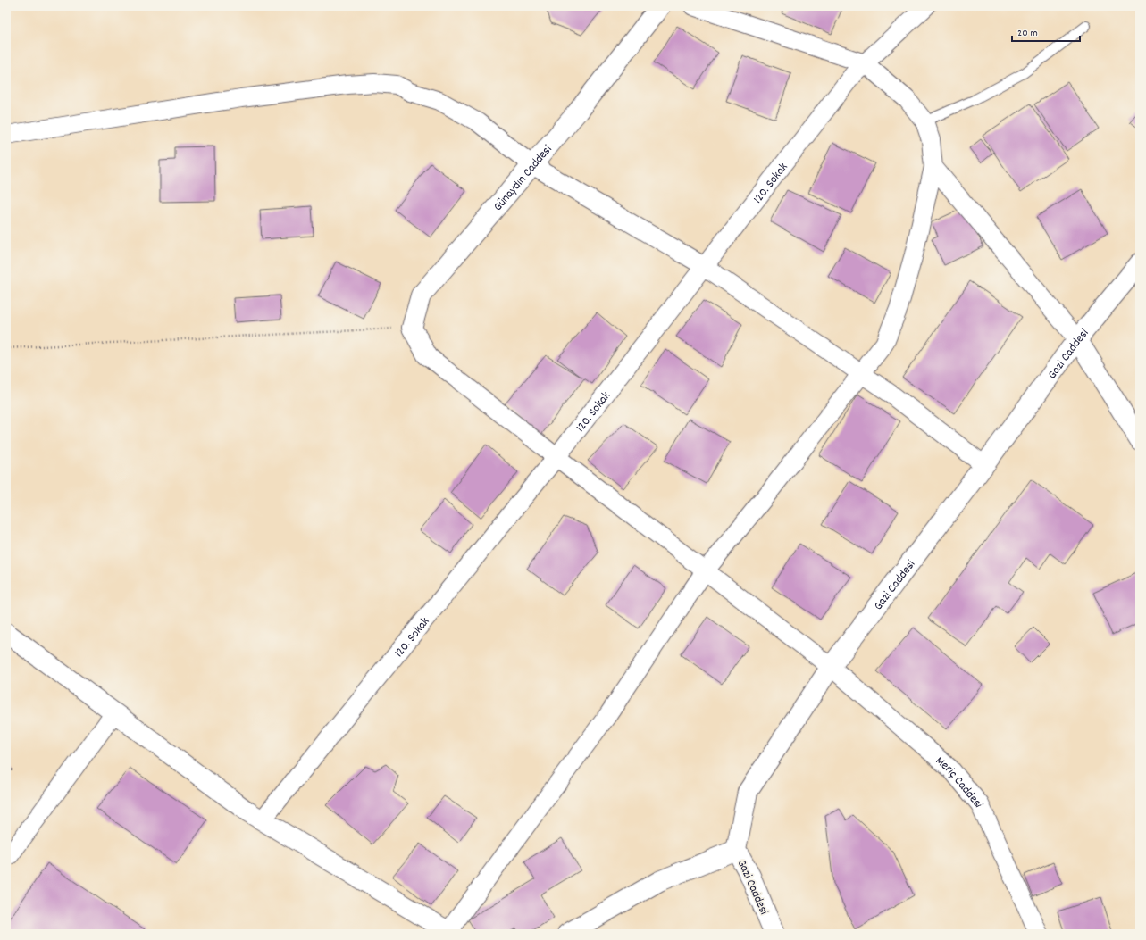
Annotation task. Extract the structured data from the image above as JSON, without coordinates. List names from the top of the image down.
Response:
{
  "streets": {
    "street": [
      "Günaydın Caddesi",
      "120. Sokak",
      "Gazi Caddesi",
      "Meriç Caddesi"
    ]
  },
  "crossings": [
    ["120. Sokak", "Meriç Caddesi"],
    ["Gazi Caddesi", "Meriç Caddesi"]
  ],
  "scale_bar": "20 m"
}
